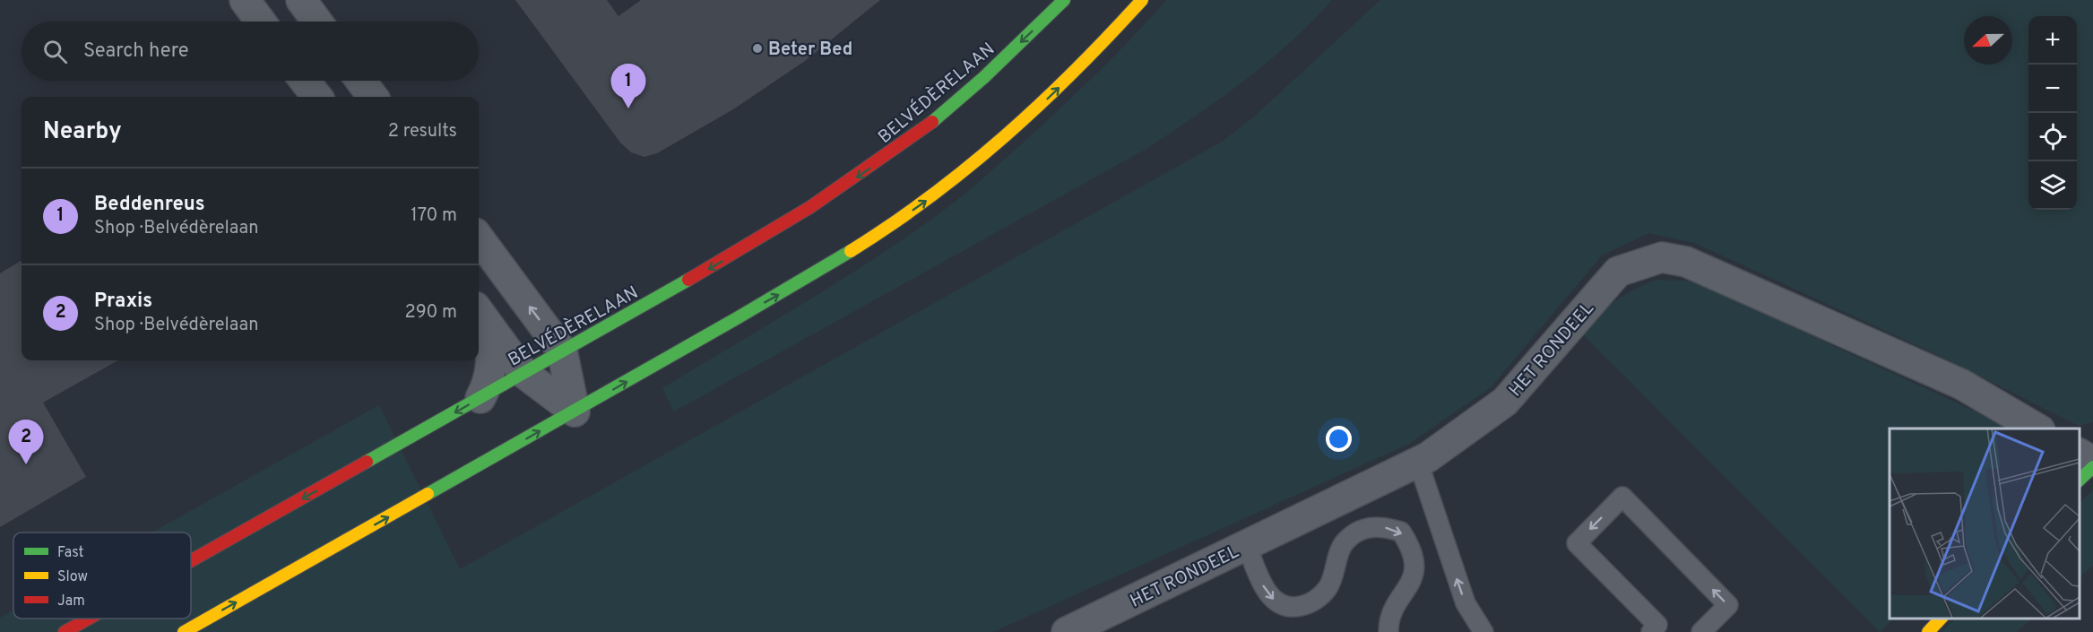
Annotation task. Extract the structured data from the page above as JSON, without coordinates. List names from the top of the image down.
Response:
{
  "streets": {
    "main road": ["BELVÉDÈRELAAN"],
    "street": ["HET RONDEEL"]
  },
  "places": ["Beter Bed"],
  "legend": ["Fast", "Slow", "Jam"],
  "north": "left",
  "page": {
    "map_buttons": ["+", "−"],
    "search": "Search here",
    "pins": ["1", "2"],
    "heading": ["Nearby", "2 results"],
    "list": [
      {
        "mark": "1",
        "name": "Beddenreus",
        "note": "Shop · Belvédèrelaan",
        "value": "170 m"
      },
      {
        "mark": "2",
        "name": "Praxis",
        "note": "Shop · Belvédèrelaan",
        "value": "290 m"
      }
    ]
  }
}
